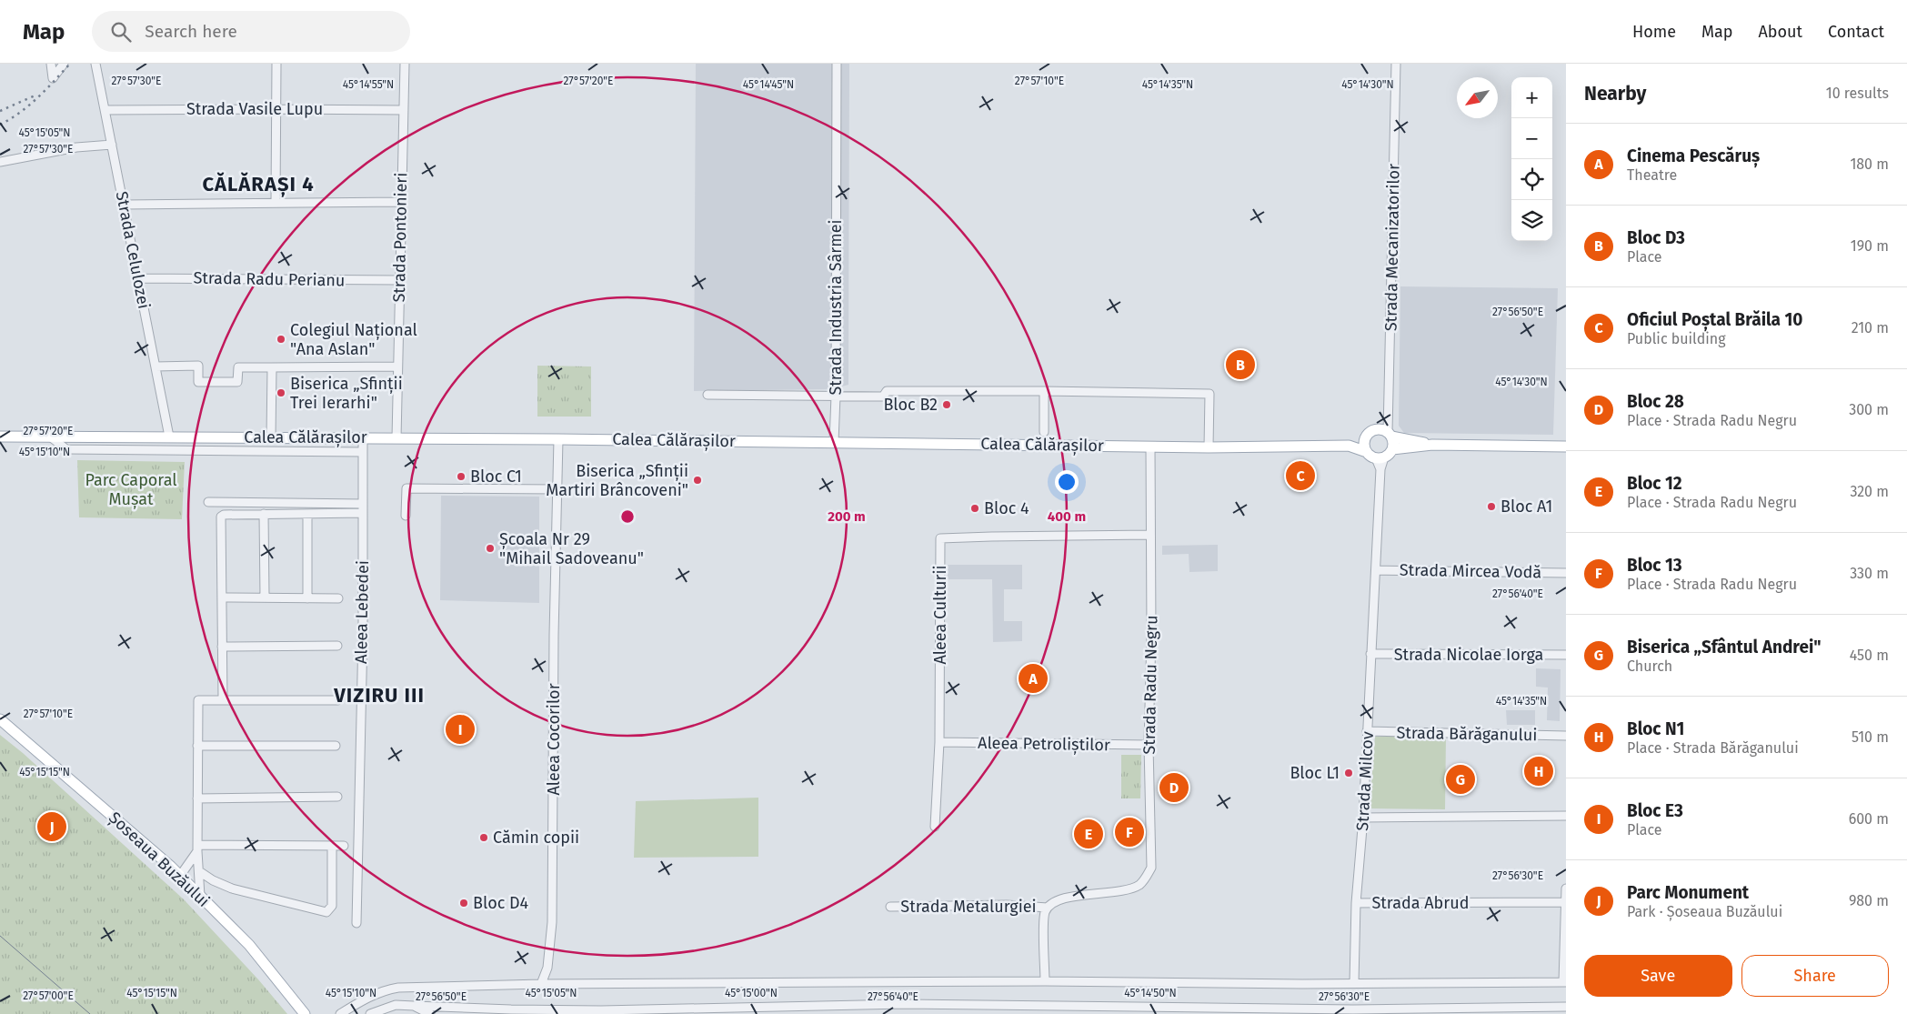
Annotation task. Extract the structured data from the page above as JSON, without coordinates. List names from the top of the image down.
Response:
{
  "streets": {
    "main road": ["Calea Călărașilor", "Șoseaua Buzăului"],
    "street": [
      "Strada Vasile Lupu",
      "Strada Pontonieri",
      "Strada Mecanizatorilor",
      "Strada Celulozei",
      "Strada Radu Perianu",
      "Strada Industria Sârmei",
      "Strada Mircea Vodă",
      "Aleea Lebedei",
      "Aleea Culturii",
      "Strada Nicolae Iorga",
      "Strada Radu Negru",
      "Strada Bărăganului",
      "Aleea Cocorilor",
      "Aleea Petroliștilor",
      "Strada Milcov",
      "Strada Abrud",
      "Strada Metalurgiei"
    ]
  },
  "crossings": [
    ["Strada Vasile Lupu", "Strada Pontonieri"],
    ["Strada Vasile Lupu", "Strada Celulozei"],
    ["Strada Pontonieri", "Strada Radu Perianu"],
    ["Strada Pontonieri", "Calea Călărașilor"],
    ["Strada Mecanizatorilor", "Calea Călărașilor"],
    ["Strada Mecanizatorilor", "Strada Milcov"],
    ["Strada Celulozei", "Strada Radu Perianu"],
    ["Strada Celulozei", "Calea Călărașilor"],
    ["Strada Industria Sârmei", "Calea Călărașilor"],
    ["Calea Călărașilor", "Aleea Lebedei"],
    ["Calea Călărașilor", "Strada Radu Negru"],
    ["Calea Călărașilor", "Aleea Cocorilor"],
    ["Calea Călărașilor", "Strada Milcov"],
    ["Strada Mircea Vodă", "Strada Milcov"],
    ["Aleea Culturii", "Strada Radu Negru"],
    ["Aleea Culturii", "Aleea Petroliștilor"],
    ["Strada Nicolae Iorga", "Strada Milcov"],
    ["Strada Radu Negru", "Aleea Petroliștilor"],
    ["Strada Radu Negru", "Strada Metalurgiei"],
    ["Strada Bărăganului", "Strada Milcov"],
    ["Strada Milcov", "Strada Abrud"]
  ],
  "districts": ["CĂLĂRAȘI 4", "VIZIRU III"],
  "parks": ["Parc Caporal Mușat"],
  "places": [
    "Colegiul Național \"Ana Aslan\"",
    "Biserica „Sfinții Trei Ierarhi\"",
    "Bloc B2",
    "Bloc C1",
    "Biserica „Sfinții Martiri Brâncoveni\"",
    "Bloc A1",
    "Bloc 4",
    "Școala Nr 29 \"Mihail Sadoveanu\"",
    "Bloc L1",
    "Cămin copii",
    "Bloc D4"
  ],
  "north": "bottom left",
  "page": {
    "header": "Map",
    "search": "Search here",
    "nav": [
      "Home",
      "Map",
      "About",
      "Contact"
    ],
    "heading": ["Nearby", "10 results"],
    "map_buttons": ["+", "−"],
    "list": [
      {
        "mark": "A",
        "name": "Cinema Pescăruș",
        "note": "Theatre",
        "value": "180 m"
      },
      {
        "mark": "B",
        "name": "Bloc D3",
        "note": "Place",
        "value": "190 m"
      },
      {
        "mark": "C",
        "name": "Oficiul Poștal Brăila 10",
        "note": "Public building",
        "value": "210 m"
      },
      {
        "mark": "D",
        "name": "Bloc 28",
        "note": "Place · Strada Radu Negru",
        "value": "300 m"
      },
      {
        "mark": "E",
        "name": "Bloc 12",
        "note": "Place · Strada Radu Negru",
        "value": "320 m"
      },
      {
        "mark": "F",
        "name": "Bloc 13",
        "note": "Place · Strada Radu Negru",
        "value": "330 m"
      },
      {
        "mark": "G",
        "name": "Biserica „Sfântul Andrei\"",
        "note": "Church",
        "value": "450 m"
      },
      {
        "mark": "H",
        "name": "Bloc N1",
        "note": "Place · Strada Bărăganului",
        "value": "510 m"
      },
      {
        "mark": "I",
        "name": "Bloc E3",
        "note": "Place",
        "value": "600 m"
      },
      {
        "mark": "J",
        "name": "Parc Monument",
        "note": "Park · Șoseaua Buzăului",
        "value": "980 m"
      }
    ],
    "pins": [
      "B",
      "C",
      "A",
      "I",
      "H",
      "G",
      "D",
      "J",
      "F",
      "E"
    ],
    "buttons": ["Save", "Share"]
  },
  "coordinates": [
    "27°57'30\"E",
    "27°57'20\"E",
    "27°57'10\"E",
    "45°14'30\"N",
    "45°14'55\"N",
    "45°14'45\"N",
    "45°14'35\"N",
    "45°15'05\"N",
    "27°56'50\"E",
    "45°15'10\"N",
    "27°56'40\"E",
    "45°15'15\"N",
    "27°56'30\"E",
    "45°15'00\"N",
    "45°14'50\"N",
    "27°57'00\"E"
  ],
  "rings": ["200 m", "400 m"]
}
